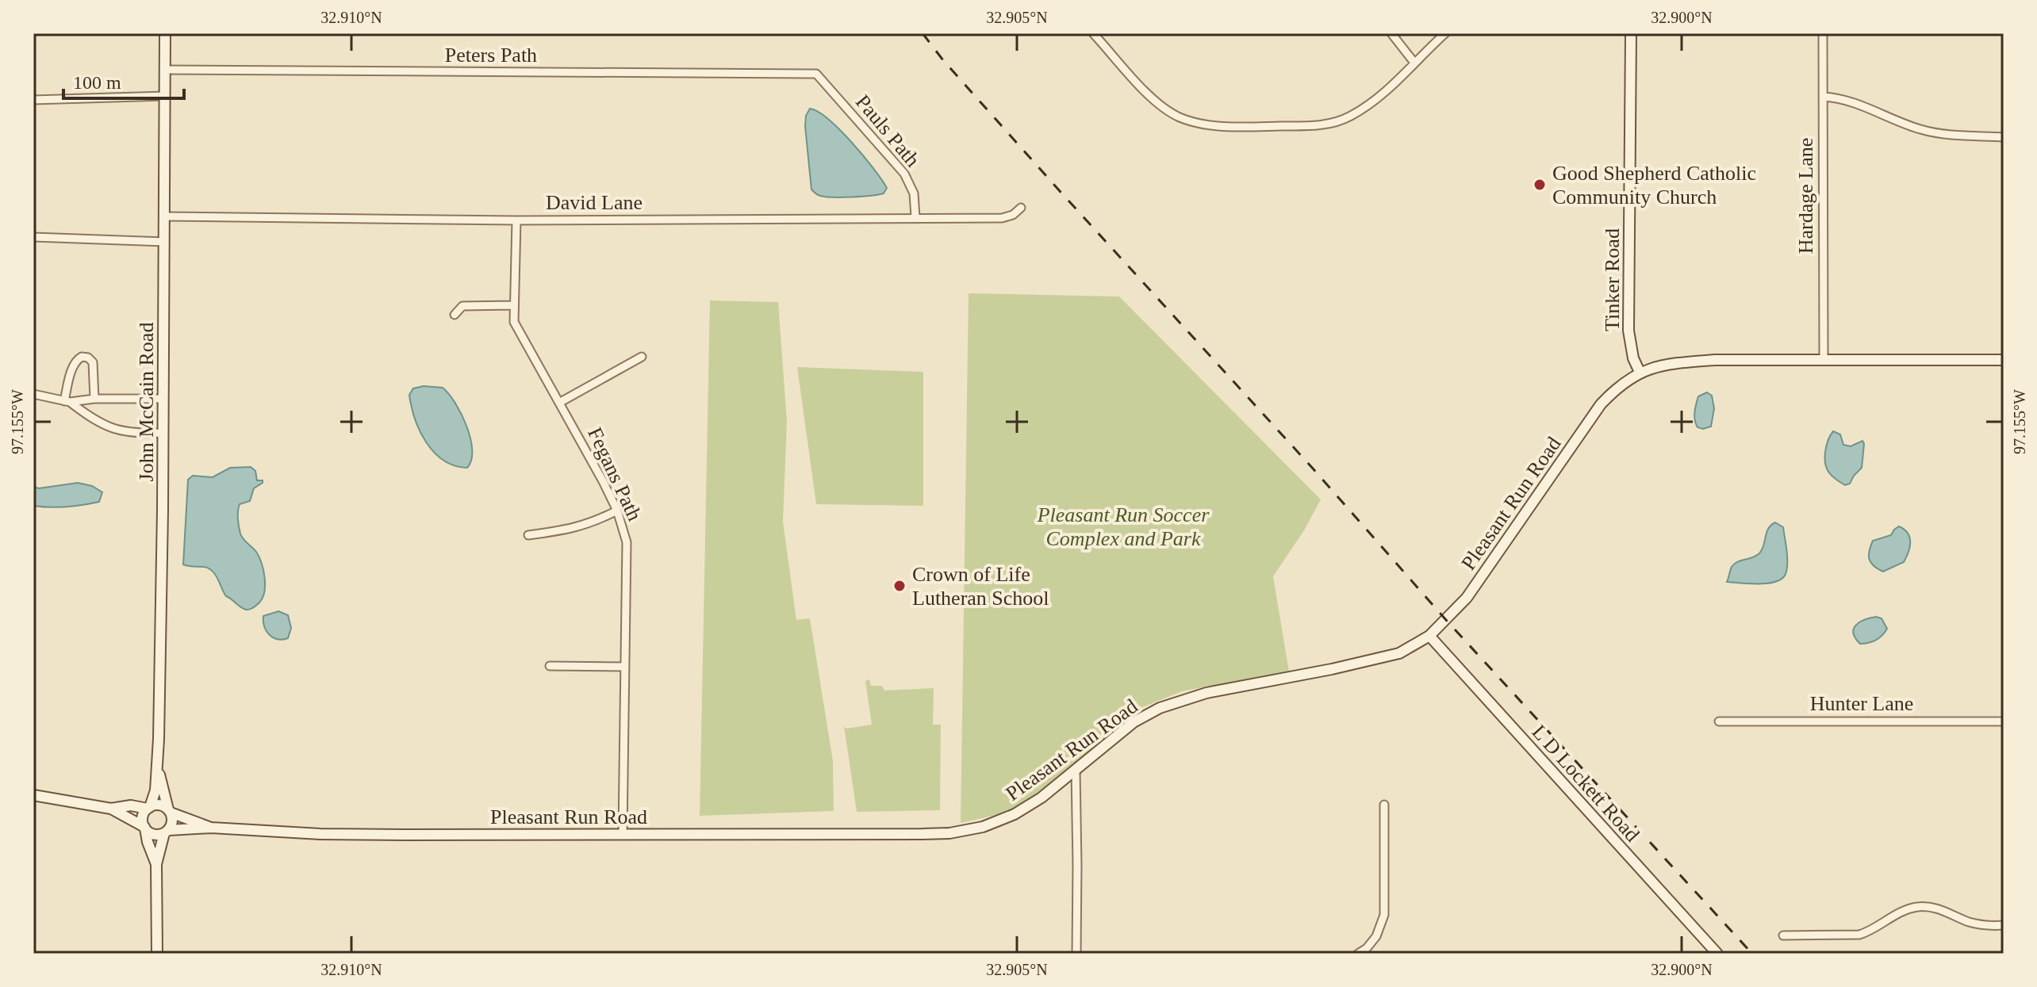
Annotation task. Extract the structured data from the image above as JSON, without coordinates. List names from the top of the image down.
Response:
{
  "streets": {
    "main road": [
      "Tinker Road",
      "John McCain Road",
      "Pleasant Run Road",
      "L D Lockett Road"
    ],
    "street": [
      "Peters Path",
      "Pauls Path",
      "Hardage Lane",
      "David Lane",
      "Fegans Path",
      "Hunter Lane"
    ]
  },
  "crossings": [
    ["Peters Path", "Pauls Path"],
    ["Peters Path", "John McCain Road"],
    ["Pauls Path", "David Lane"],
    ["Hardage Lane", "Pleasant Run Road"],
    ["David Lane", "John McCain Road"],
    ["David Lane", "Fegans Path"],
    ["Tinker Road", "Pleasant Run Road"],
    ["John McCain Road", "Pleasant Run Road"],
    ["Fegans Path", "Pleasant Run Road"],
    ["Pleasant Run Road", "L D Lockett Road"]
  ],
  "parks": ["Pleasant Run Soccer Complex and Park"],
  "places": ["Good Shepherd Catholic Community Church", "Crown of Life Lutheran School"],
  "scale_bar": "100 m",
  "coordinates": [
    "32.910°N",
    "32.905°N",
    "32.900°N",
    "97.155°W"
  ]
}
